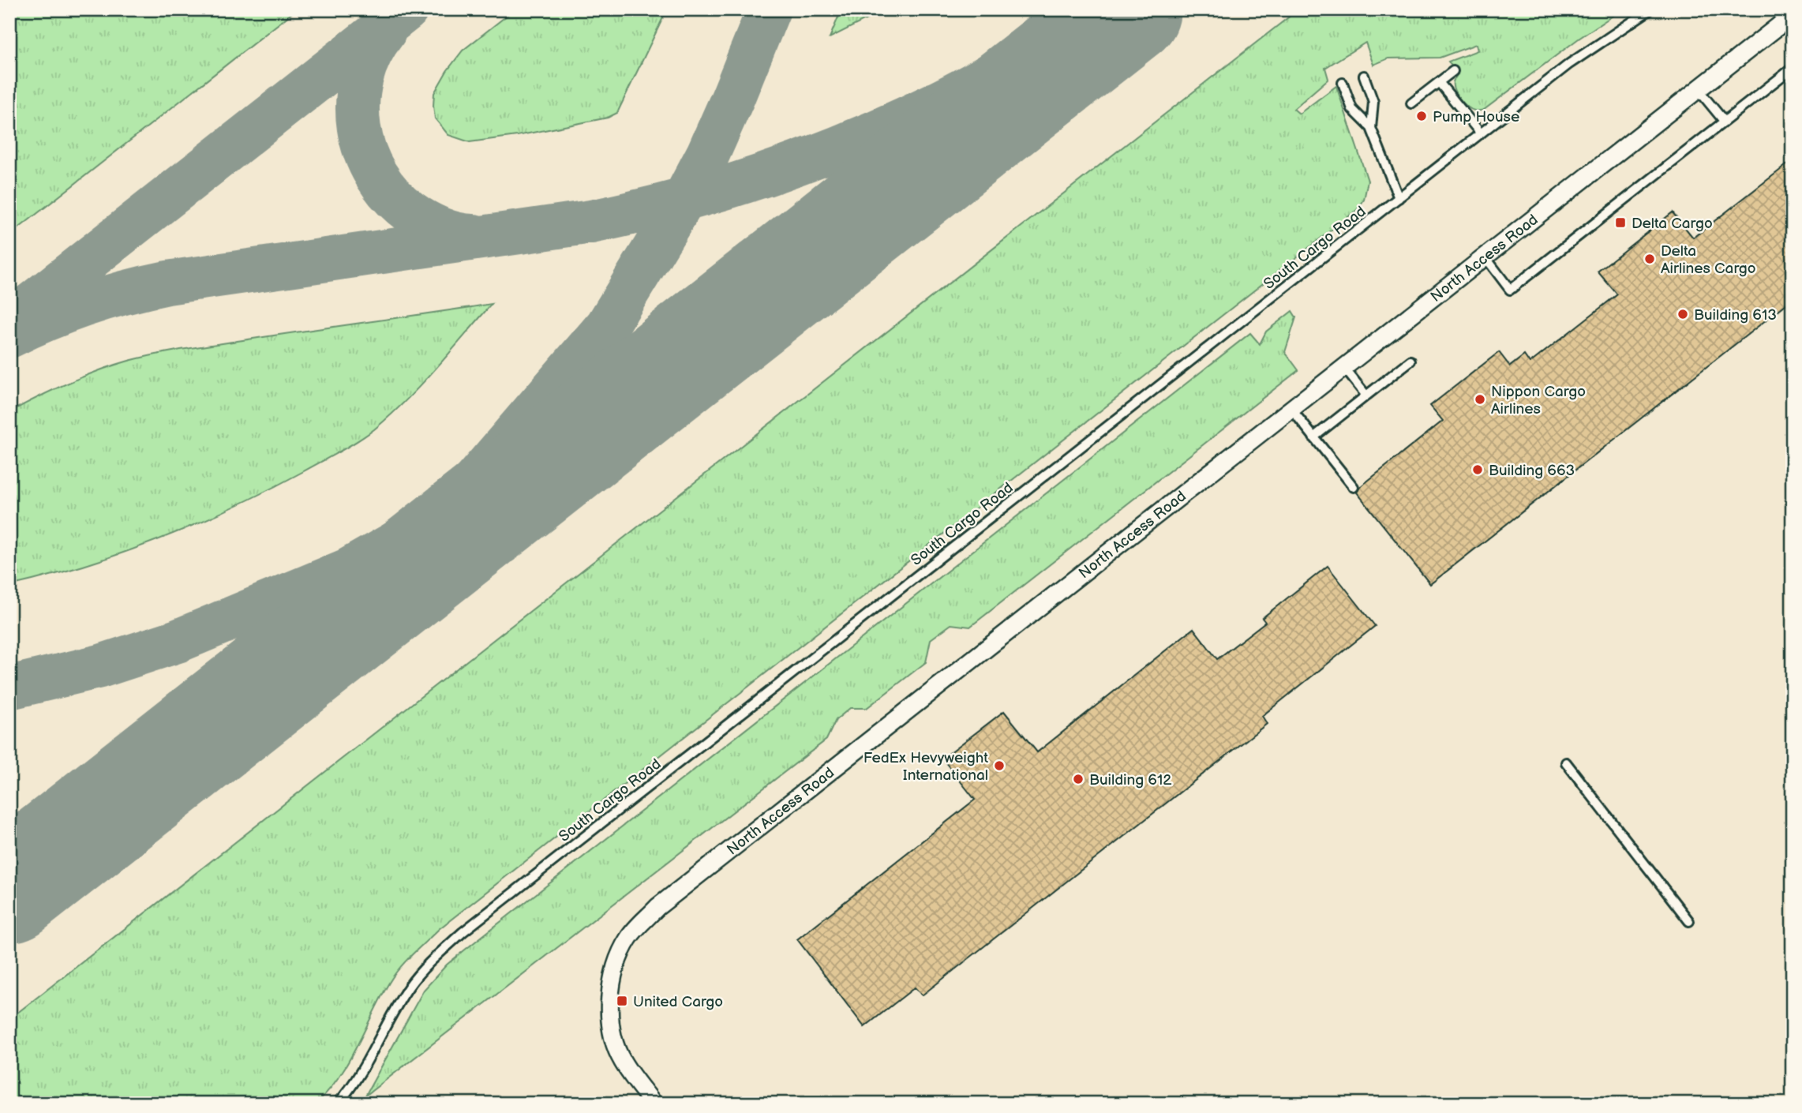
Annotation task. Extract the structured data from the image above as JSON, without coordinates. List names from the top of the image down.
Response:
{
  "streets": {
    "street": ["North Access Road"],
    "lane": ["South Cargo Road"]
  },
  "places": {
    "other": [
      "Pump House",
      "Delta Airlines Cargo",
      "Building 613",
      "Nippon Cargo Airlines",
      "Building 663",
      "FedEx Hevyweight International",
      "Building 612"
    ],
    "transit": ["Delta Cargo", "United Cargo"]
  }
}
